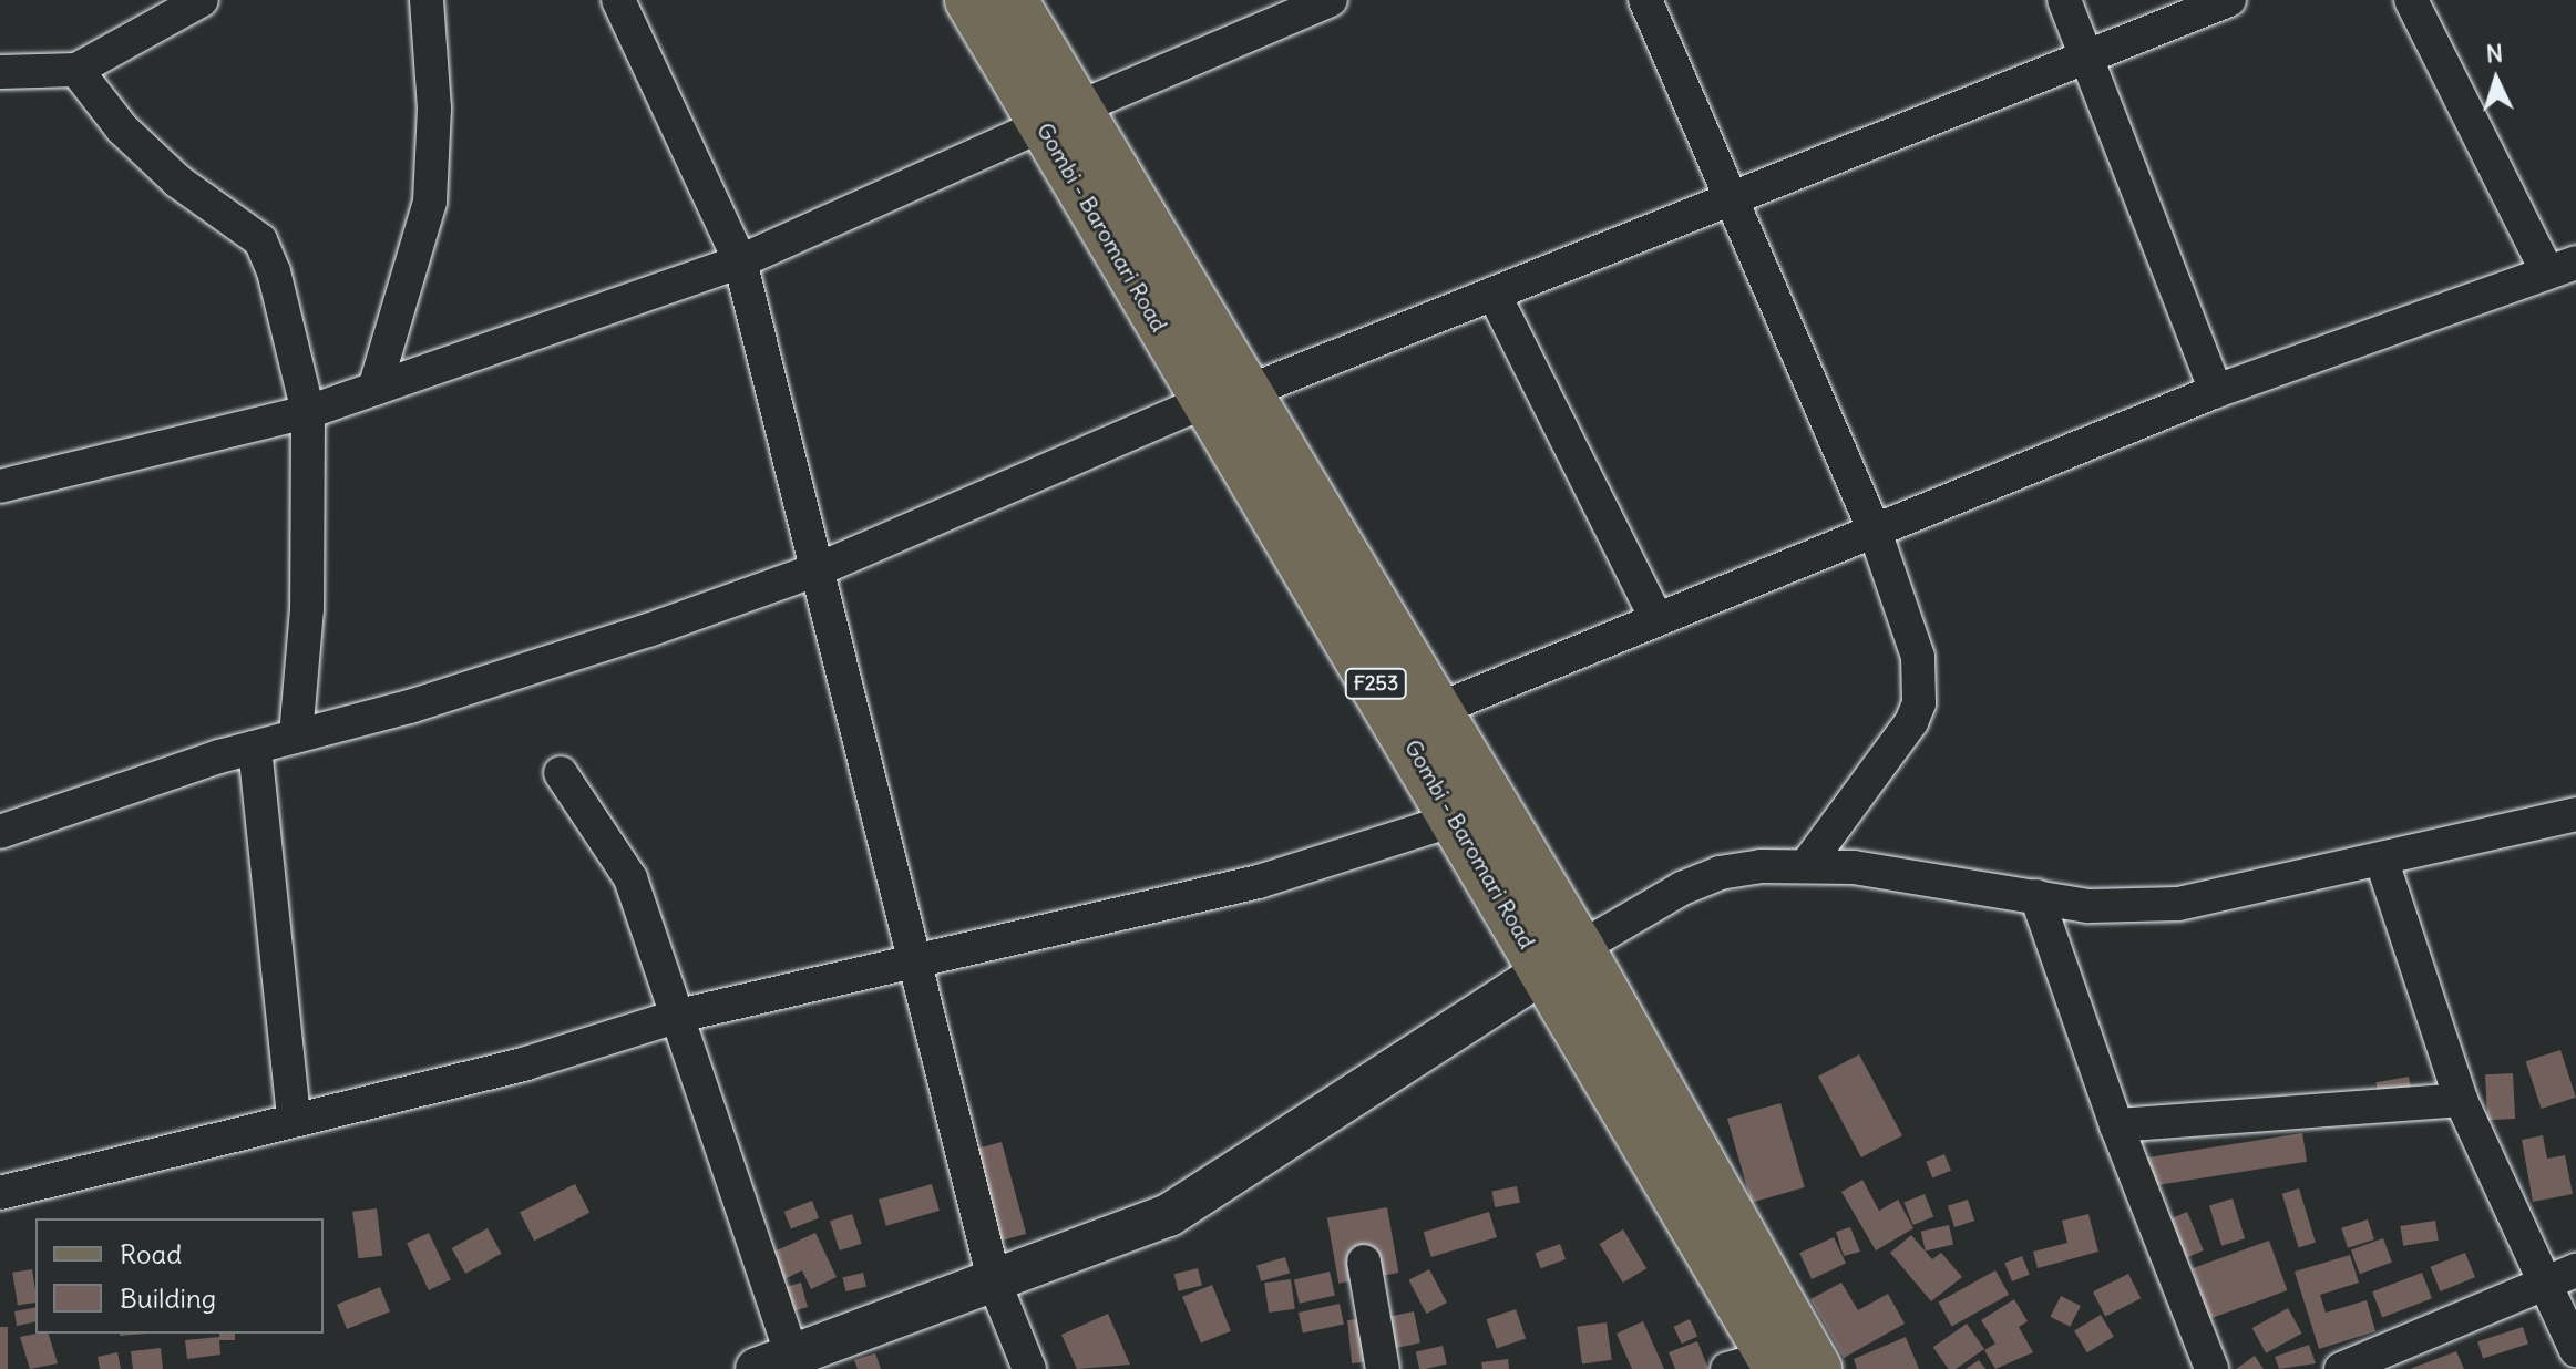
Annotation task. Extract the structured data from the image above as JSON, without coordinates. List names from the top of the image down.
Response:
{
  "streets": {
    "main road": ["Gombi - Baromari Road", "F253"]
  },
  "legend": ["Road", "Building"],
  "north": "top"
}
